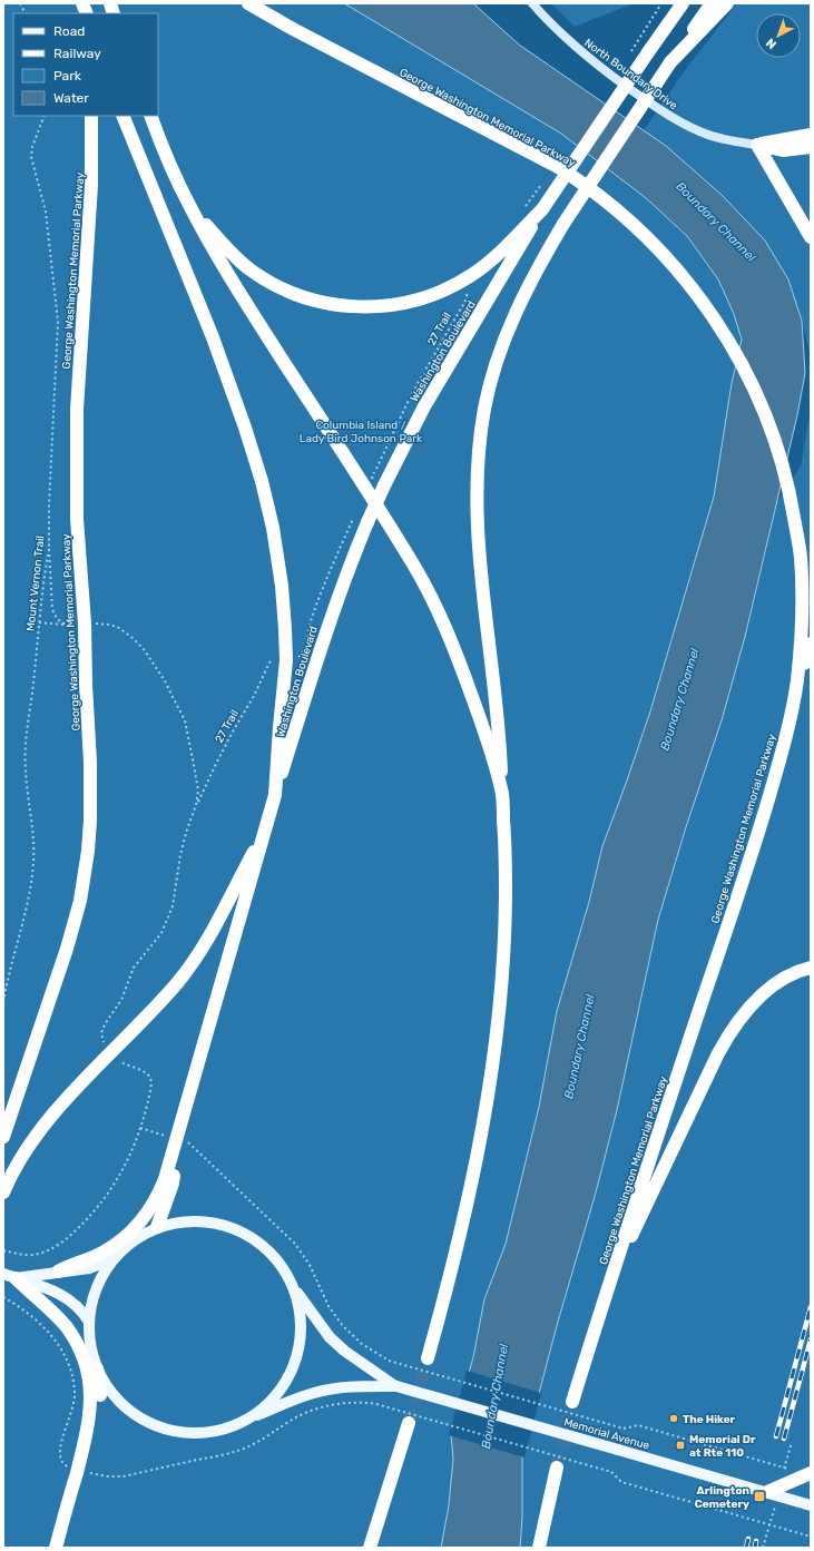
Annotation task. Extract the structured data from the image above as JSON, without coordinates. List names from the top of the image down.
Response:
{
  "streets": {
    "highway": ["George Washington Memorial Parkway", "Washington Boulevard"],
    "main road": ["Memorial Avenue"],
    "street": ["North Boundary Drive"],
    "path": ["27 Trail", "Mount Vernon Trail"]
  },
  "water": ["Boundary Channel"],
  "parks": ["Columbia Island / Lady Bird Johnson Park"],
  "places": {
    "other": ["The Hiker"],
    "transit": ["Memorial Dr at Rte 110", "Arlington Cemetery"]
  },
  "legend": [
    "Road",
    "Railway",
    "Park",
    "Water"
  ],
  "north": "bottom left"
}
